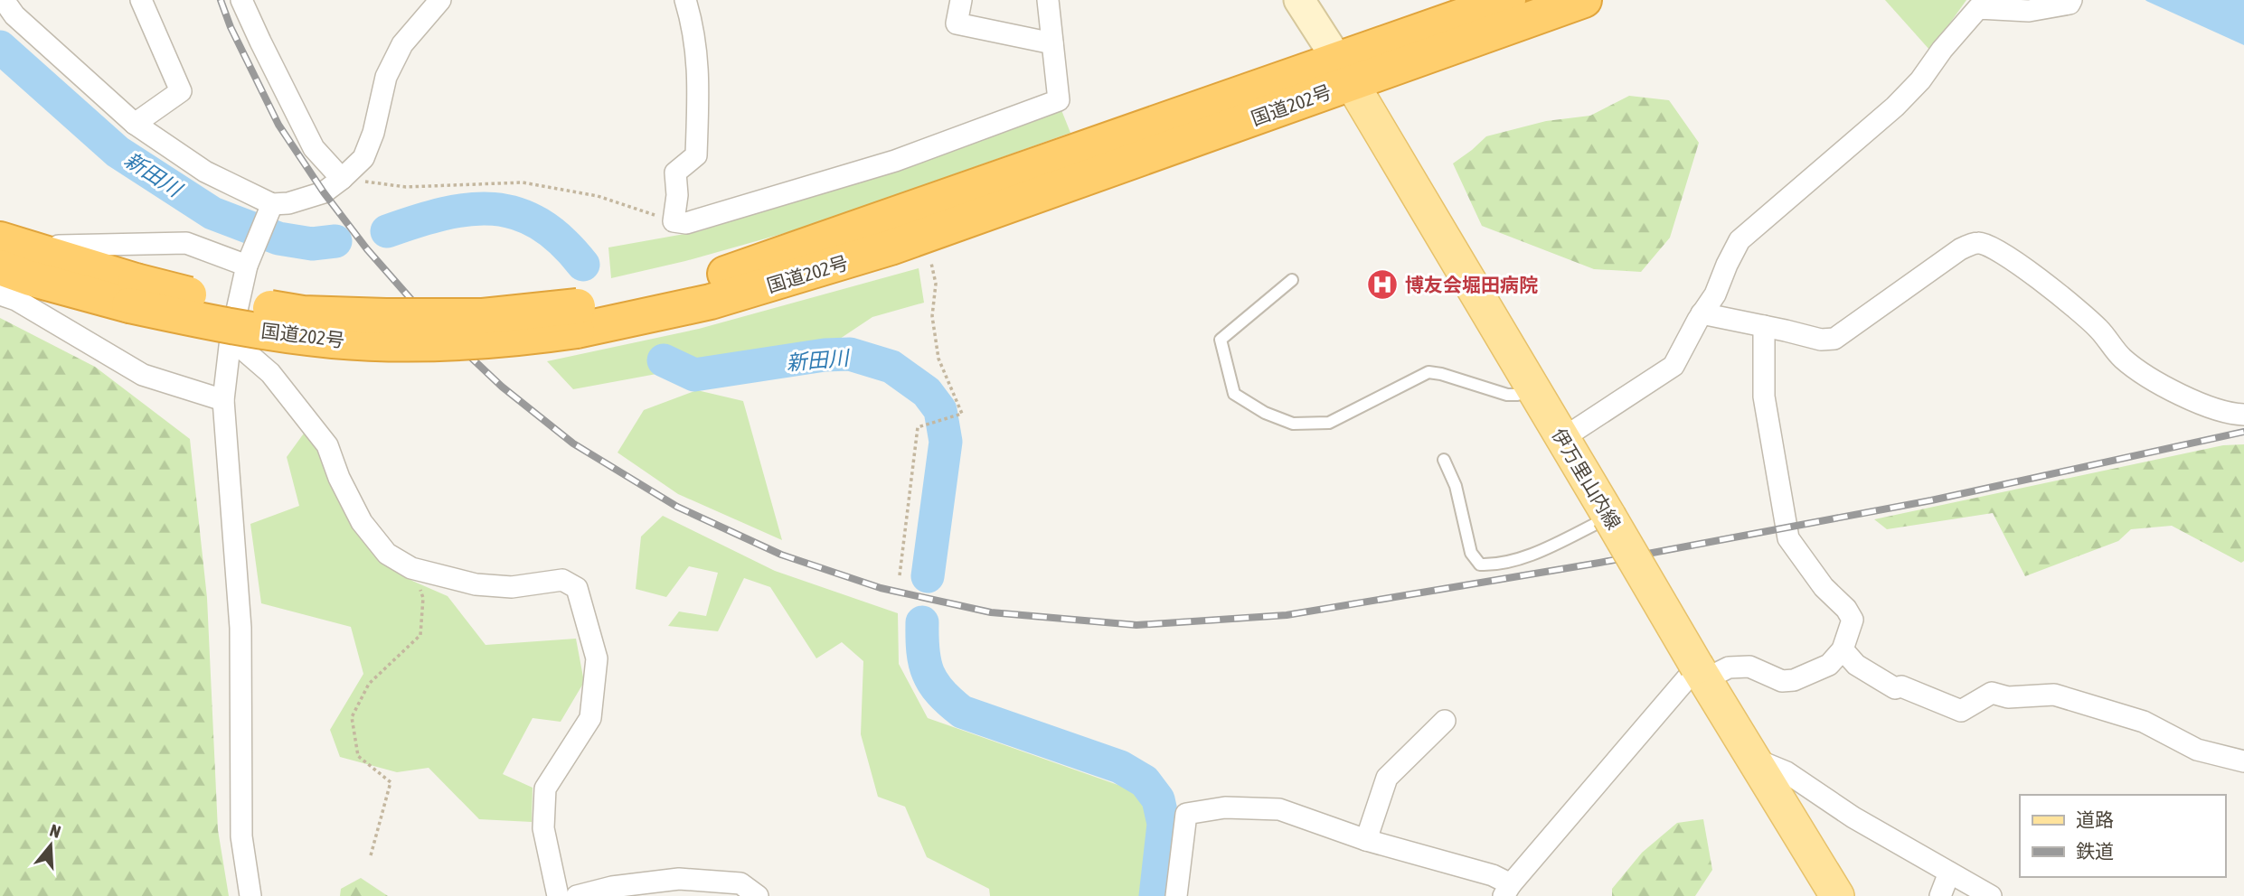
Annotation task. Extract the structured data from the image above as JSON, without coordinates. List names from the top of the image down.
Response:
{
  "streets": {
    "highway": ["国道202号"],
    "main road": ["伊万里山内線"]
  },
  "crossings": [
    ["国道202号", "伊万里山内線"]
  ],
  "water": ["新田川"],
  "places": {
    "hospital": ["博友会堀田病院"]
  },
  "legend": ["道路", "鉄道"],
  "north": "top"
}
